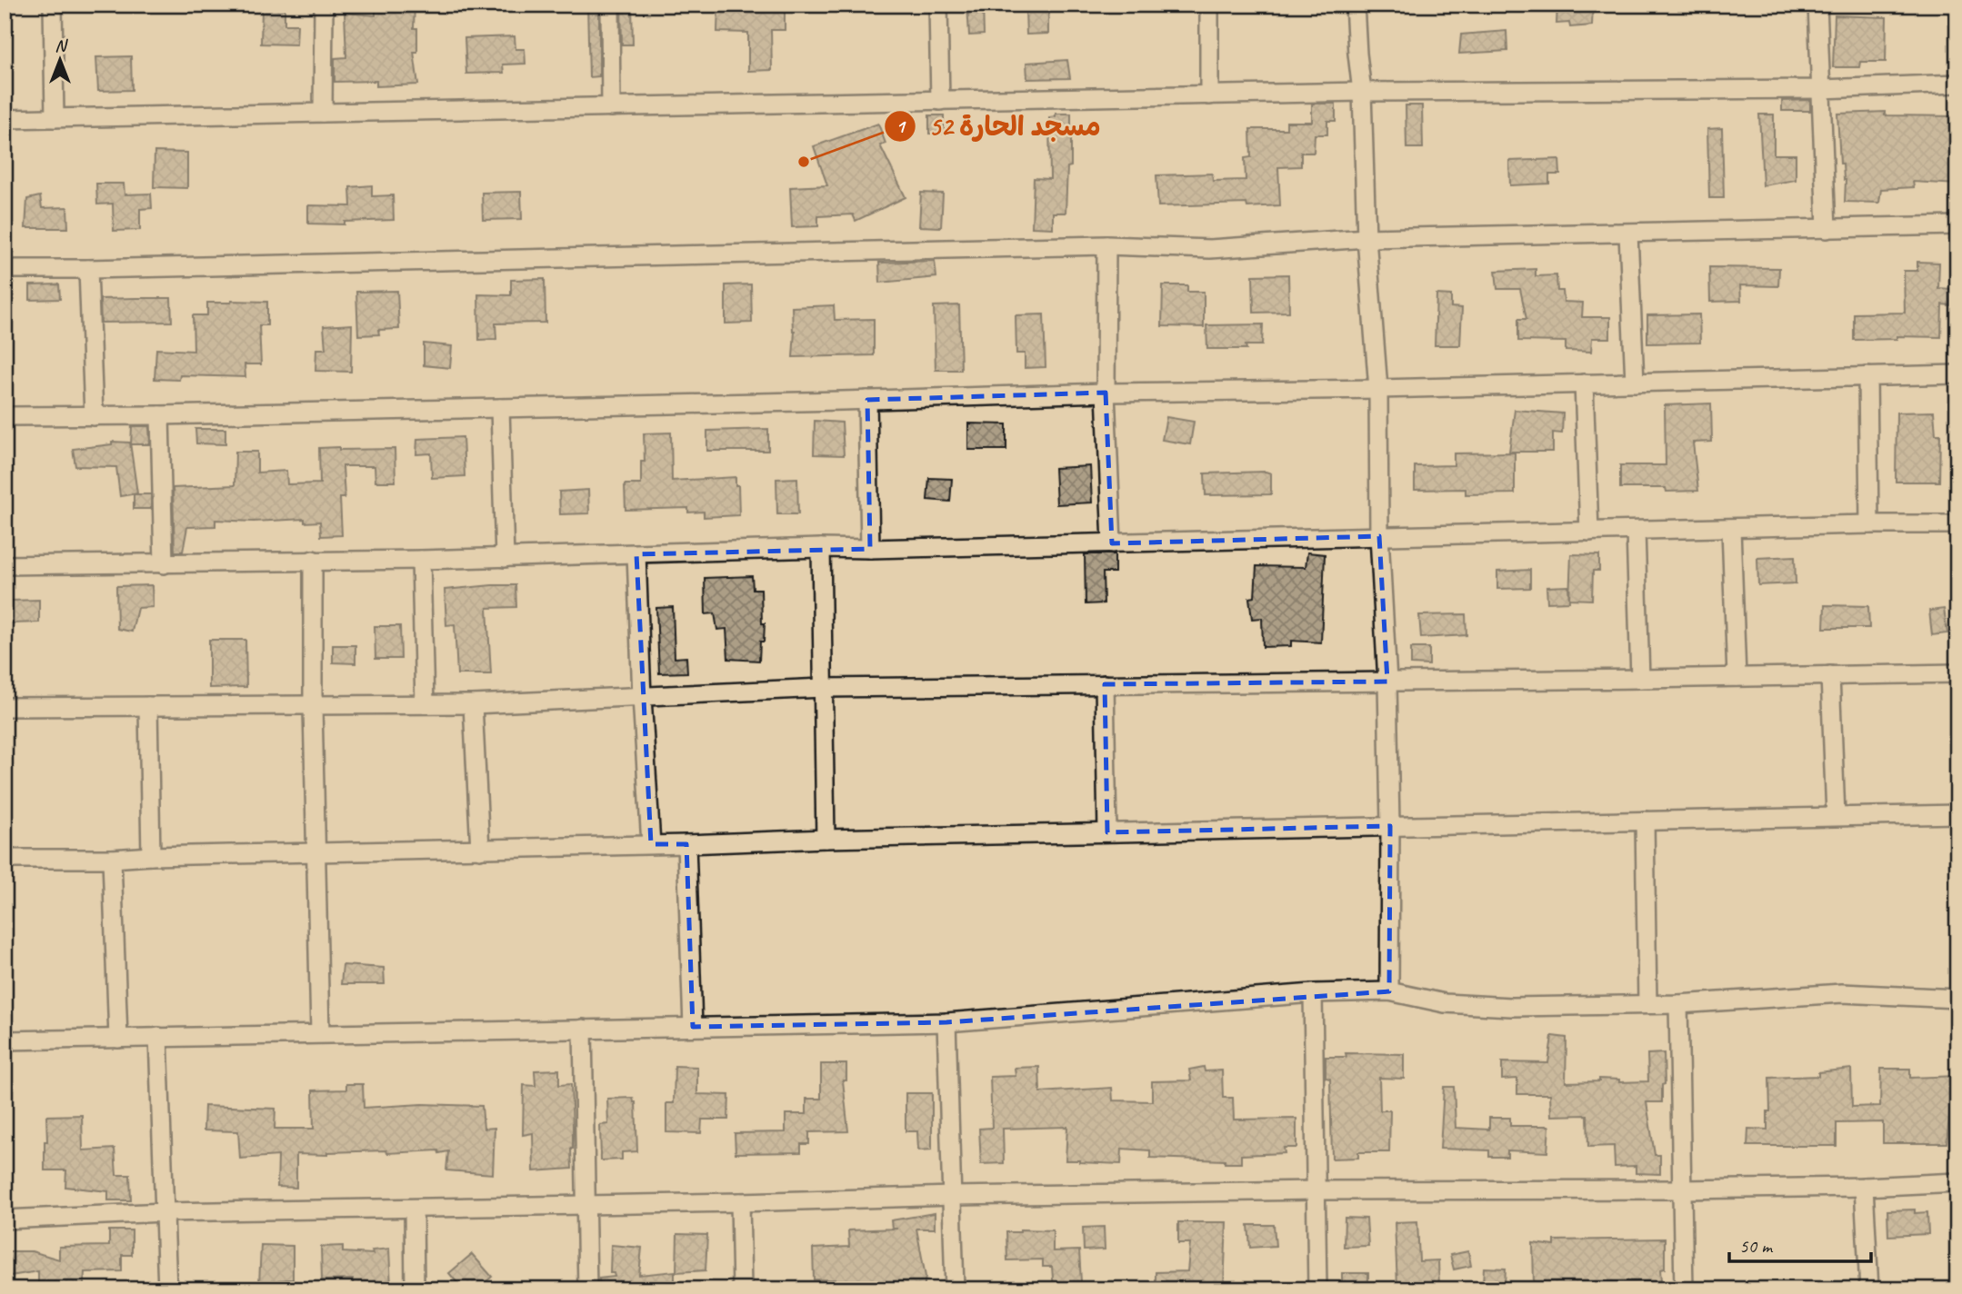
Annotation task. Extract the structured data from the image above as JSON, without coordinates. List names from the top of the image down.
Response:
{
  "places": ["مسجد الحارة 52"],
  "scale_bar": "50 m",
  "north": "top"
}
